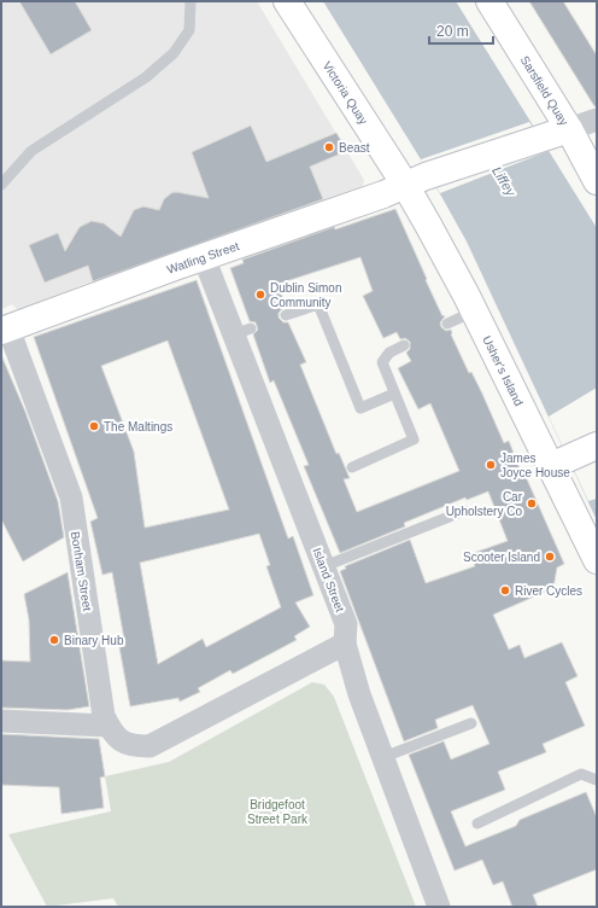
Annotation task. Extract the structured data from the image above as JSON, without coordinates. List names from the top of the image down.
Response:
{
  "streets": {
    "main road": [
      "Sarsfield Quay",
      "Victoria Quay",
      "Watling Street",
      "Usher's Island"
    ],
    "street": ["Bonham Street", "Island Street"]
  },
  "crossings": [
    ["Sarsfield Quay", "Watling Street"],
    ["Victoria Quay", "Watling Street"],
    ["Victoria Quay", "Usher's Island"],
    ["Watling Street", "Usher's Island"],
    ["Watling Street", "Bonham Street"],
    ["Watling Street", "Island Street"]
  ],
  "water": ["Liffey"],
  "parks": ["Bridgefoot Street Park"],
  "places": [
    "Beast",
    "Dublin Simon Community",
    "The Maltings",
    "James Joyce House",
    "Car Upholstery Co",
    "Scooter Island",
    "River Cycles",
    "Binary Hub"
  ],
  "scale_bar": "20 m"
}
